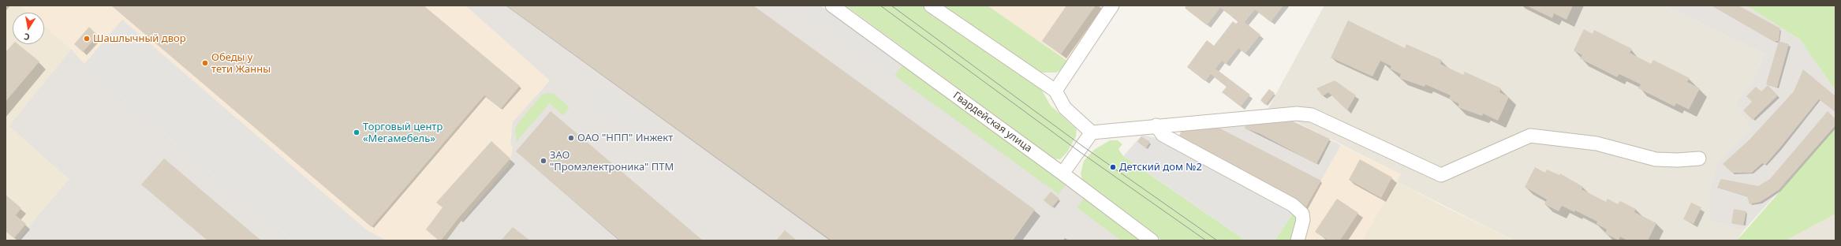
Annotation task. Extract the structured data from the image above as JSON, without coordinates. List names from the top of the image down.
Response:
{
  "streets": {
    "street": ["Гвардейская улица"]
  },
  "places": [
    "Шашлычный двор",
    "Обеды у тети Жанны",
    "Торговый центр «Мегамебель»",
    "ОАО \"НПП\" Инжект",
    "ЗАО \"Промэлектроника\" ПТМ",
    "Детский дом №2"
  ],
  "north": "bottom"
}
